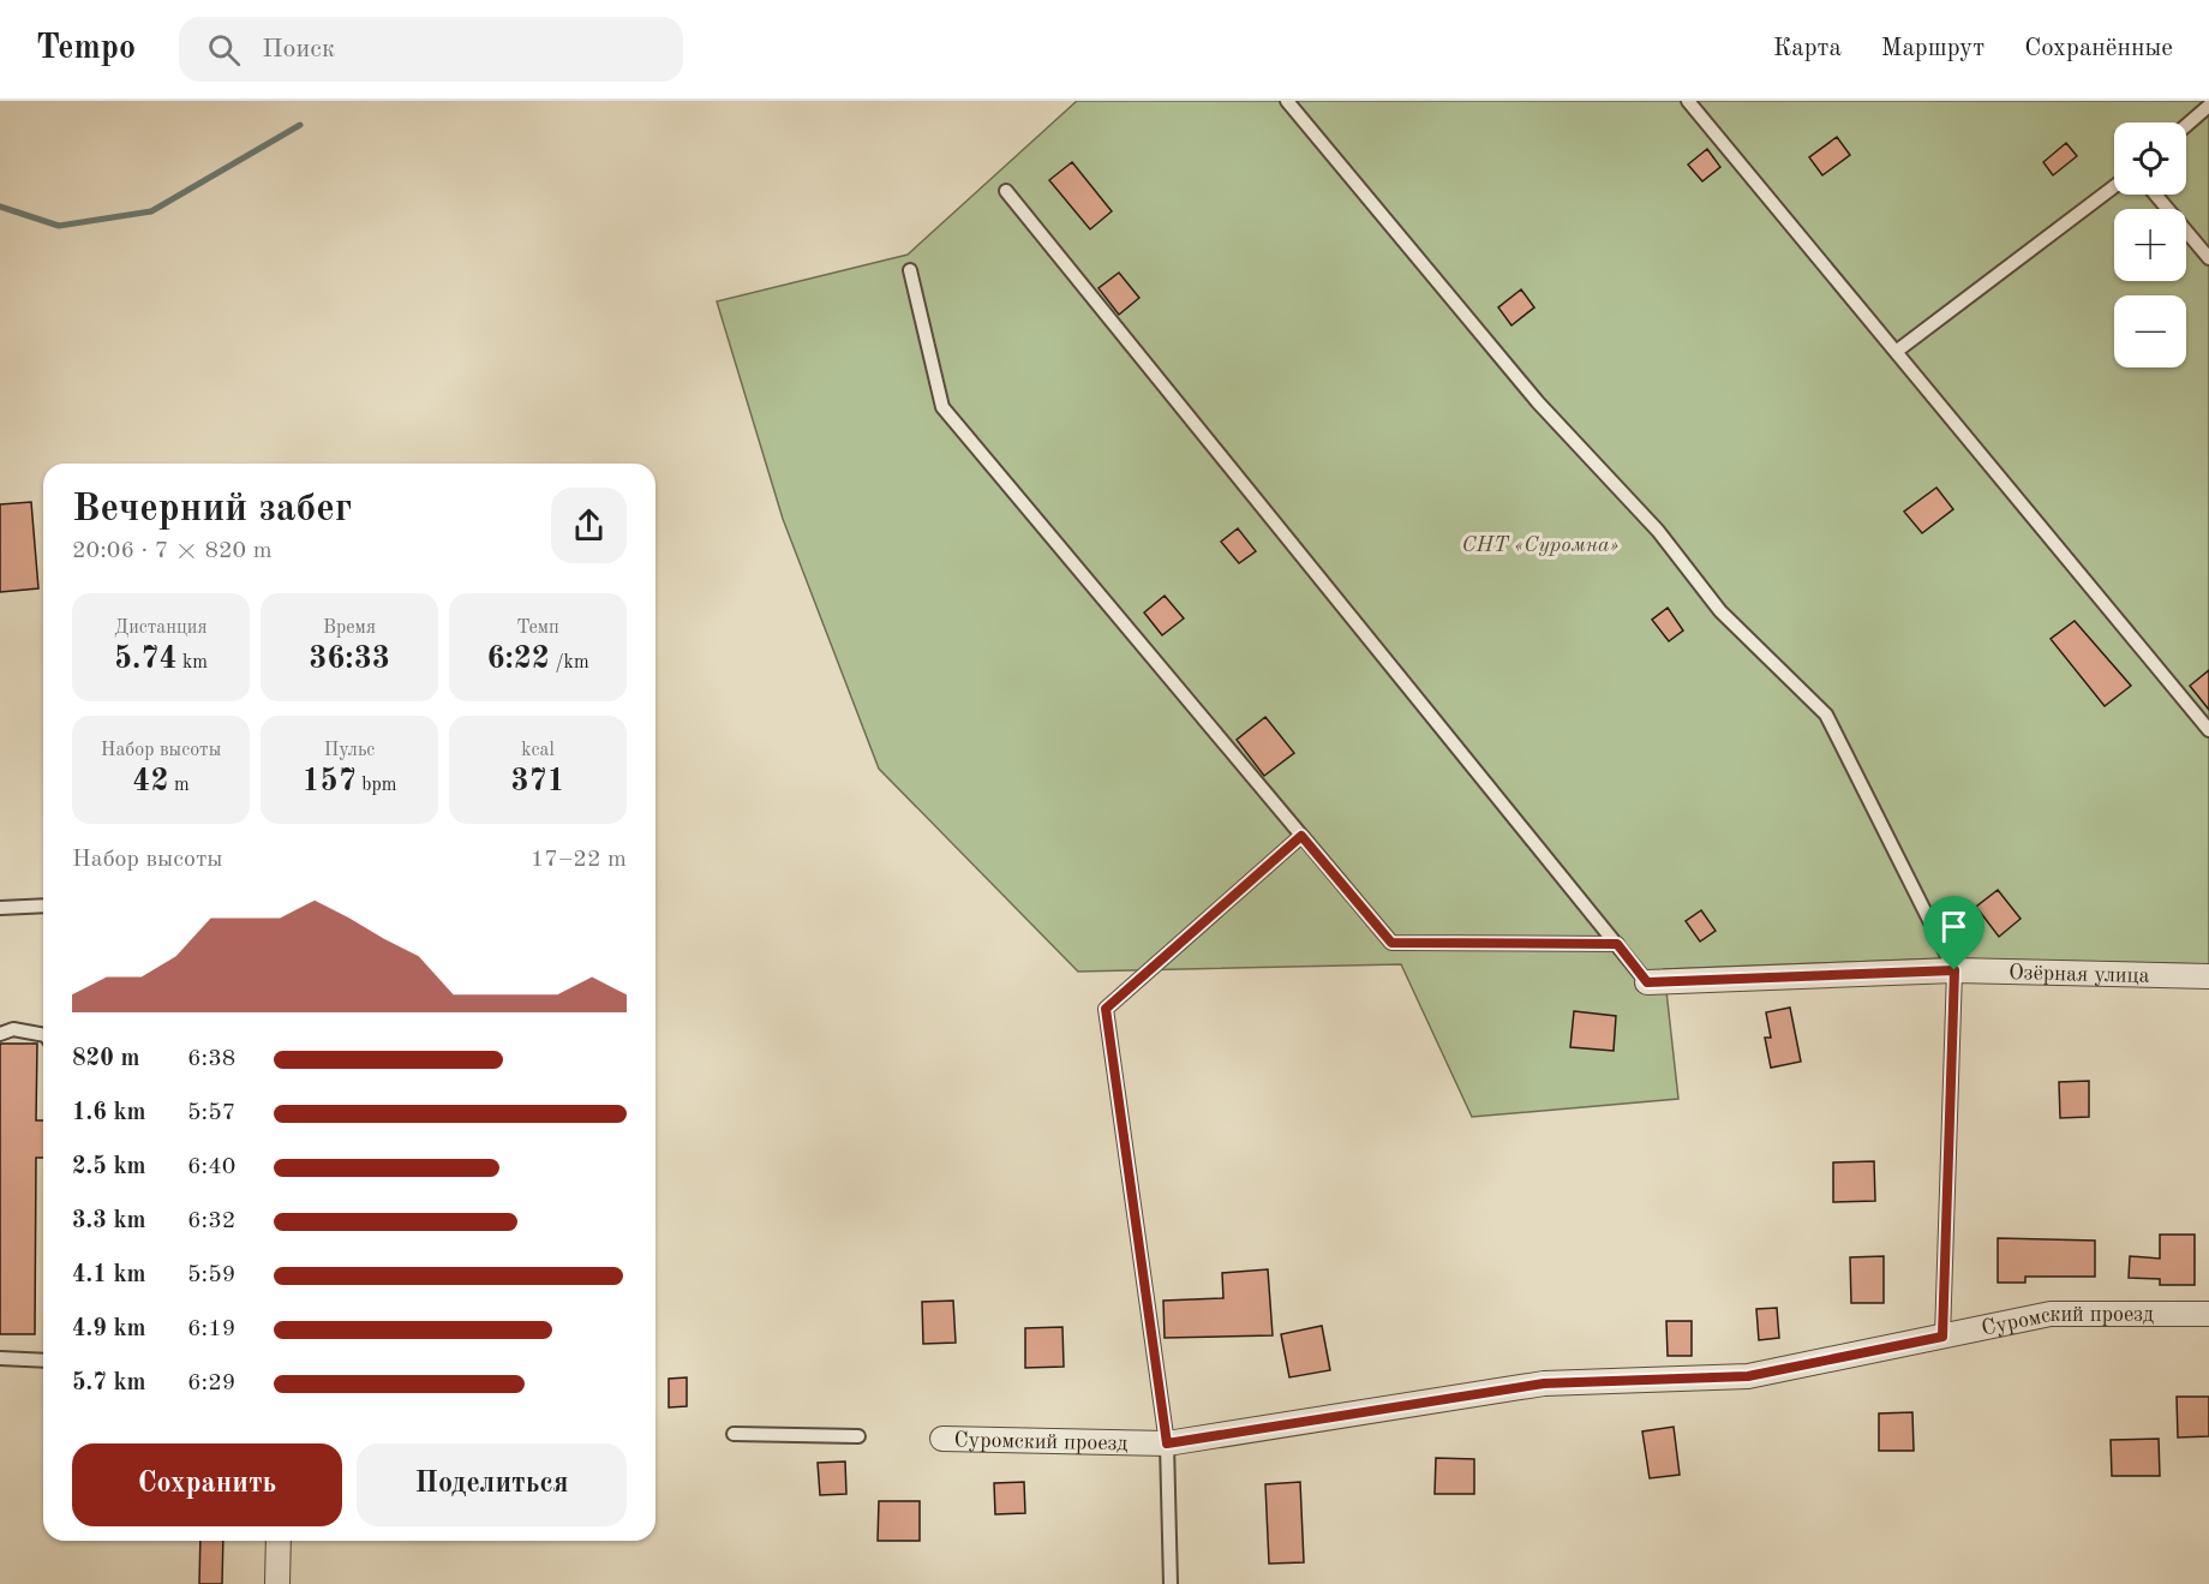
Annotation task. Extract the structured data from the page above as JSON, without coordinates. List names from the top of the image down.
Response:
{
  "streets": {
    "street": ["Озёрная улица", "Суромский проезд"]
  },
  "parks": ["СНТ «Суромна»"],
  "page": {
    "header": "Tempo",
    "search": "Поиск",
    "nav": ["Карта", "Маршрут", "Сохранённые"],
    "map_buttons": ["+", "−"],
    "heading": ["Вечерний забег", "20:06 · 7 × 820 m"],
    "stats": [
      ["Дистанция", "5.74 km"],
      ["Время", "36:33"],
      ["Темп", "6:22 /km"],
      ["Набор высоты", "42 m"],
      ["Пульс", "157 bpm"],
      ["kcal", "371"]
    ],
    "chart": ["Набор высоты", "17–22 m"],
    "list": [
      {
        "name": "820 m",
        "note": "6:38"
      },
      {
        "name": "1.6 km",
        "note": "5:57"
      },
      {
        "name": "2.5 km",
        "note": "6:40"
      },
      {
        "name": "3.3 km",
        "note": "6:32"
      },
      {
        "name": "4.1 km",
        "note": "5:59"
      },
      {
        "name": "4.9 km",
        "note": "6:19"
      },
      {
        "name": "5.7 km",
        "note": "6:29"
      }
    ],
    "buttons": ["Сохранить", "Поделиться"]
  }
}
